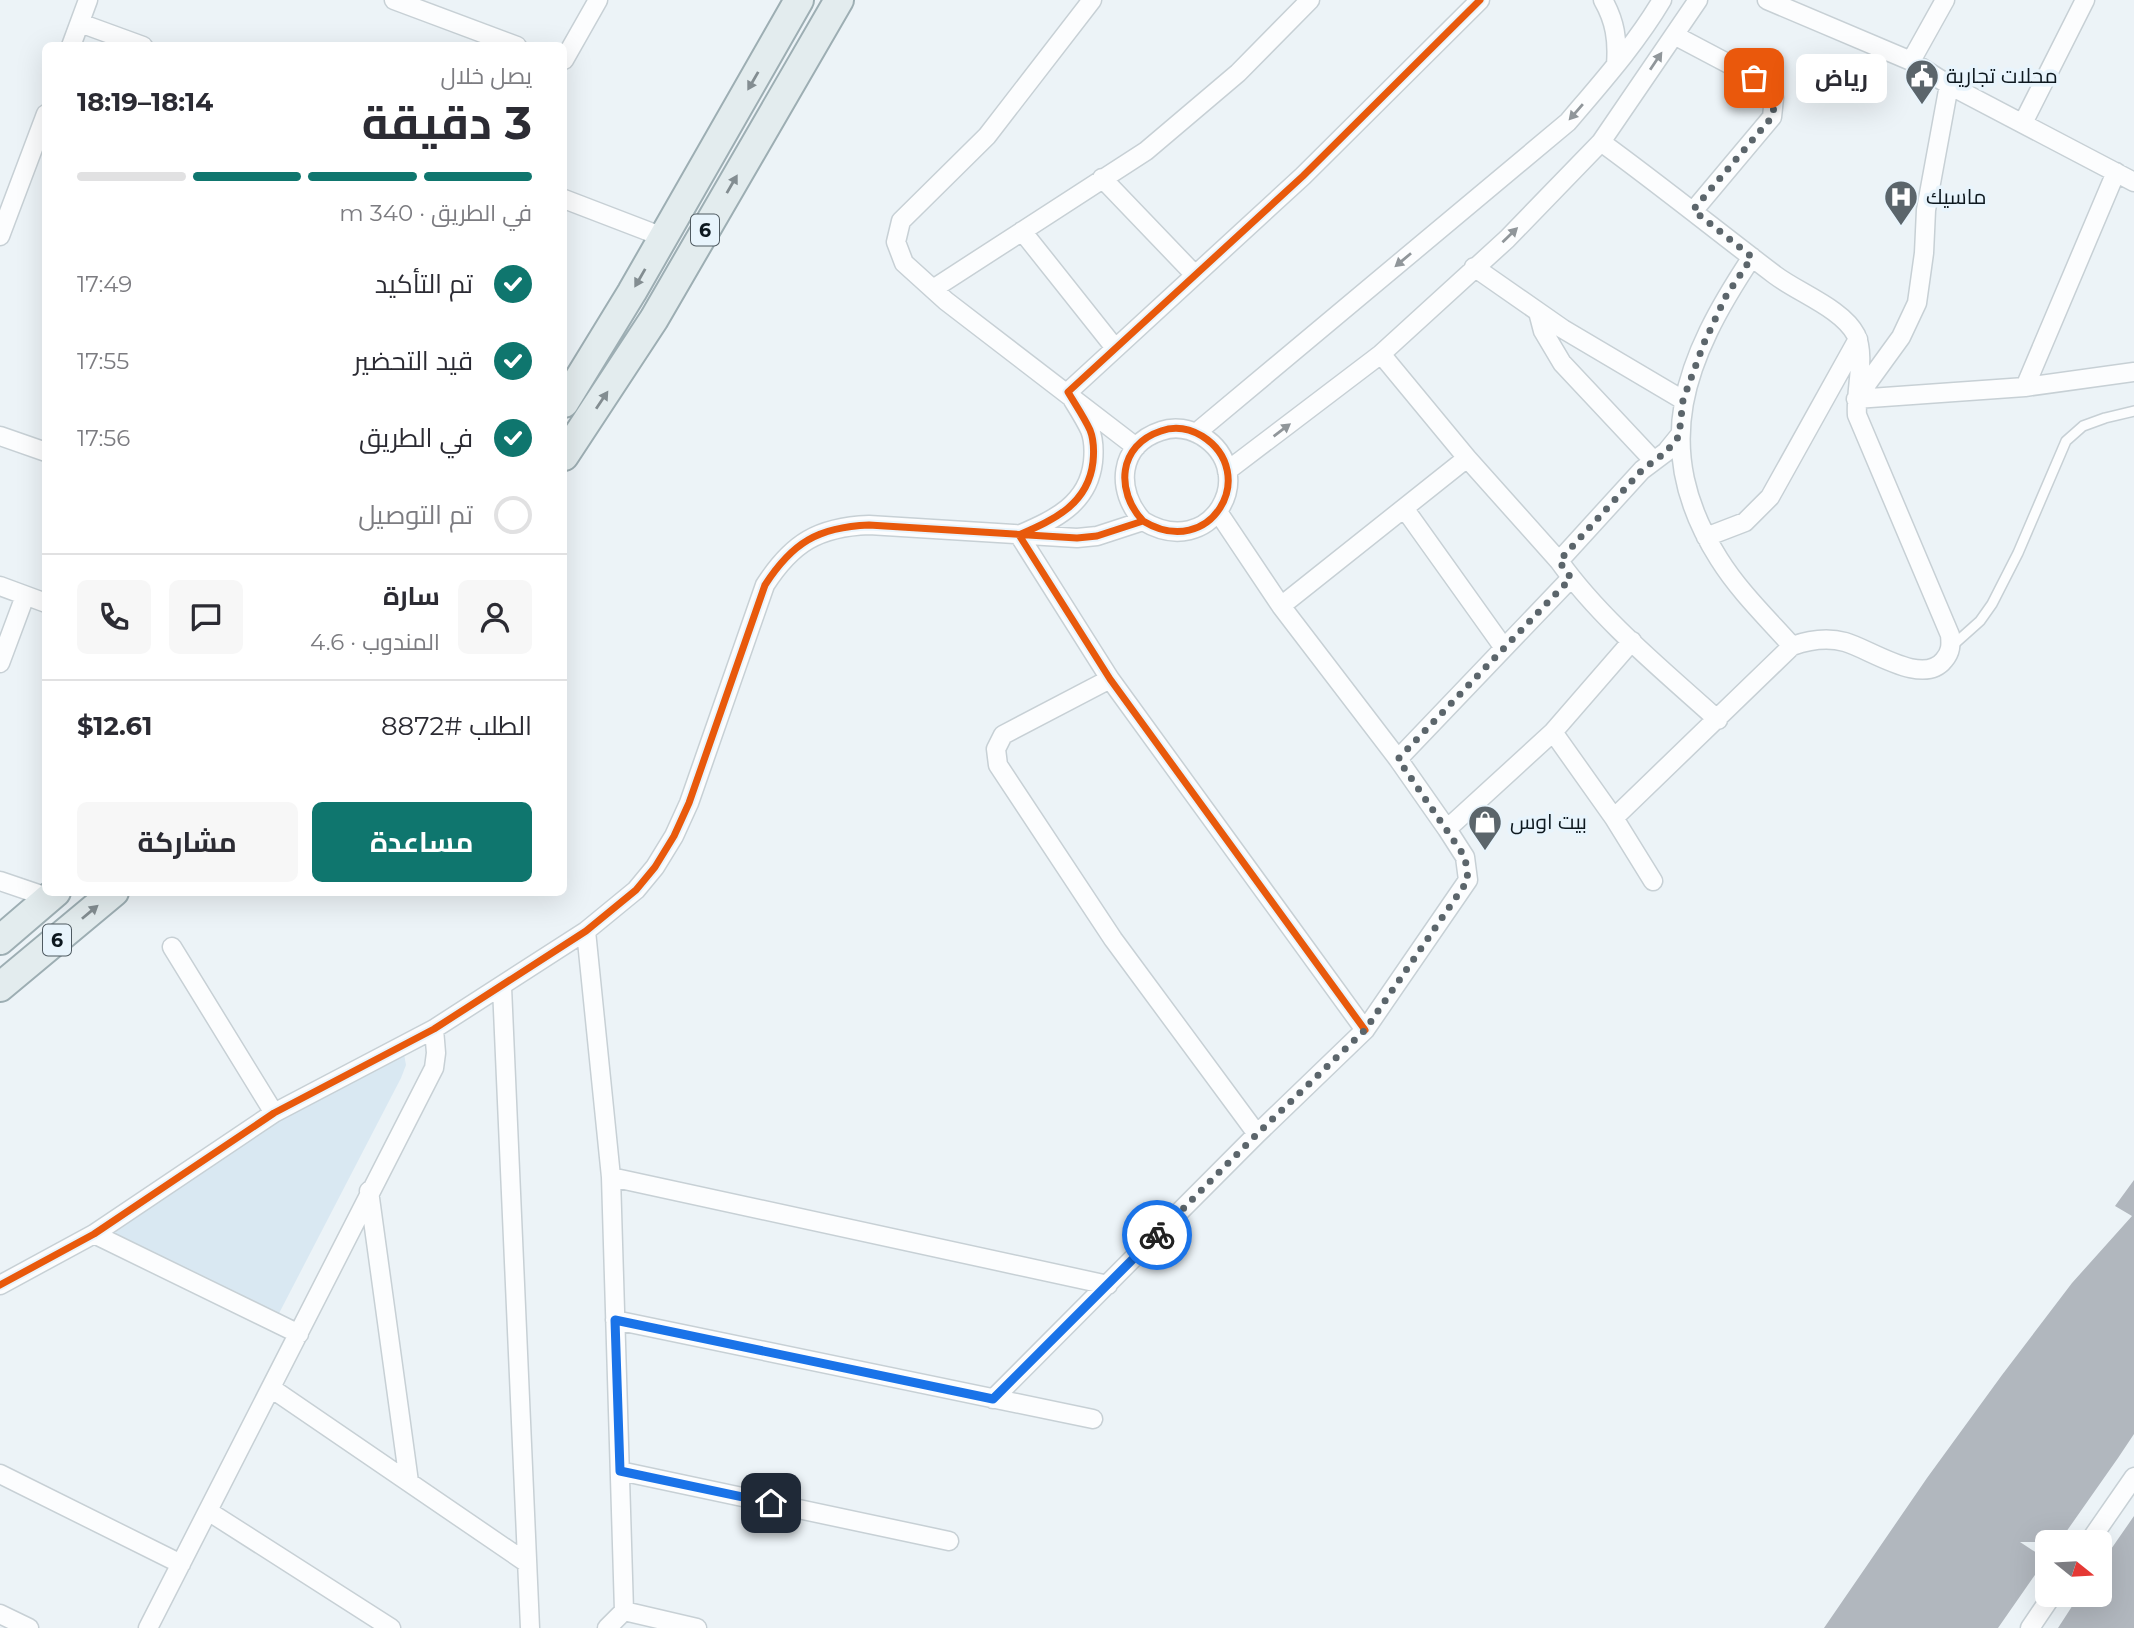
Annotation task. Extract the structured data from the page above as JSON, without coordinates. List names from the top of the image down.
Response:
{
  "streets": {
    "main road": ["6"]
  },
  "places": {
    "other": ["رياض"],
    "public building": ["محلات تجارية"],
    "hospital": ["ماسيك"],
    "shop": ["بيت اوس"]
  },
  "north": "right",
  "page": {
    "heading": ["3 دقيقة", "يصل خلال", "18:14–18:19"],
    "panel": [
      "سارة",
      "المندوب · 4.6",
      "الطلب #8872",
      "$12.61"
    ],
    "bubble": "رياض",
    "bar": "في الطريق · 340 m",
    "list": [
      ["تم التأكيد", "17:49"],
      ["قيد التحضير", "17:55"],
      ["في الطريق", "17:56"],
      "تم التوصيل"
    ],
    "buttons": ["مساعدة", "مشاركة"]
  }
}
